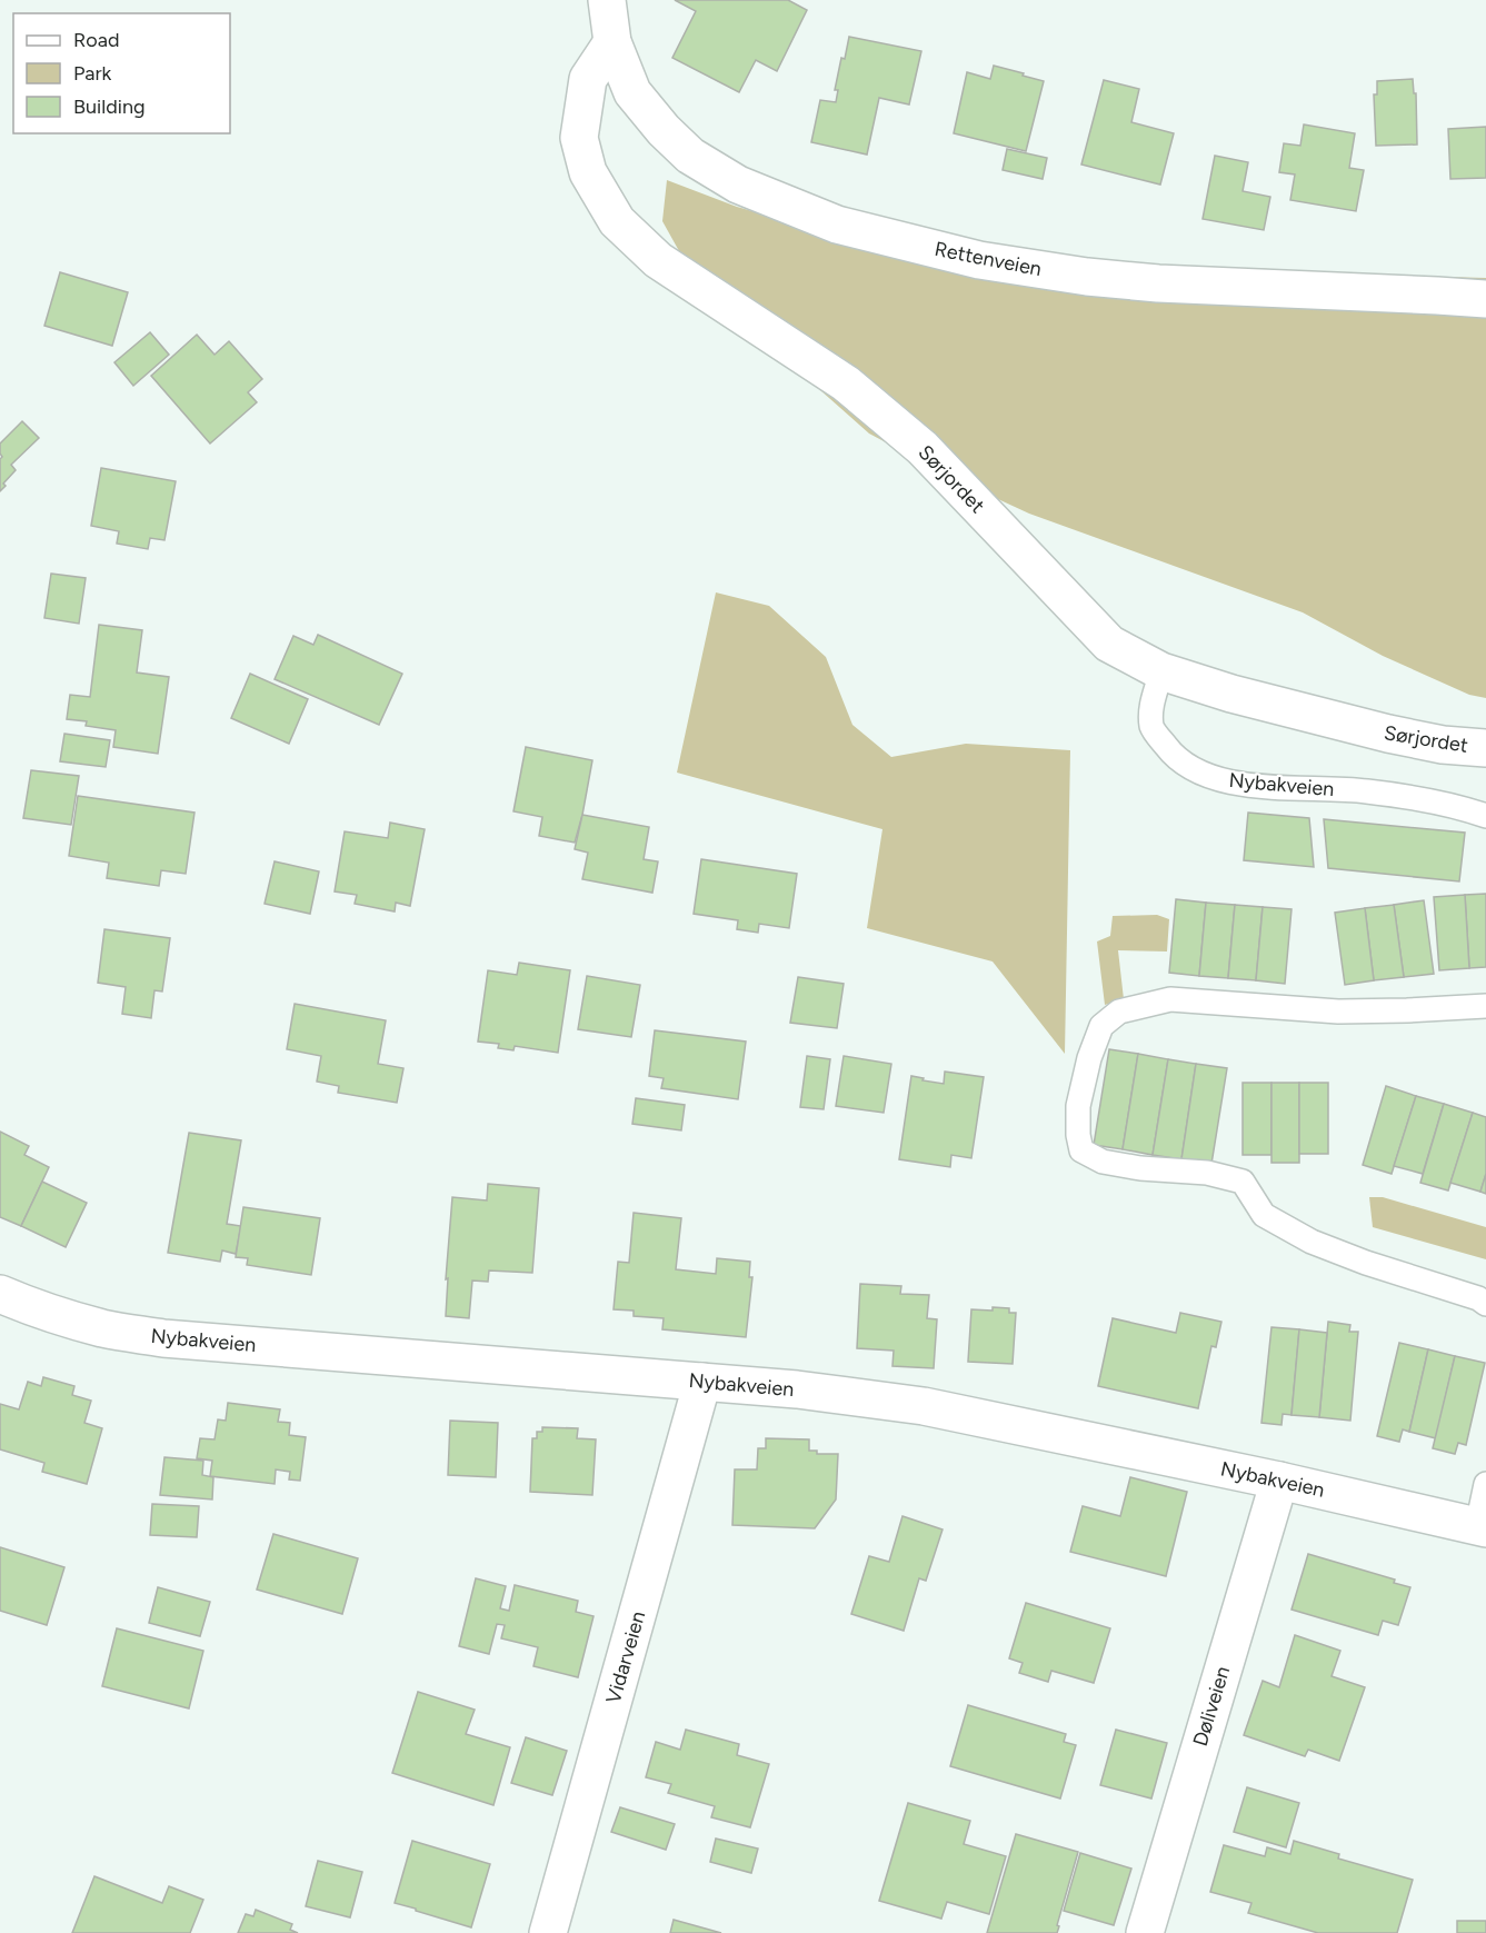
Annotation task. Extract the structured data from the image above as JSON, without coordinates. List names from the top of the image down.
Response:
{
  "streets": {
    "street": [
      "Rettenveien",
      "Sørjordet",
      "Nybakveien",
      "Vidarveien",
      "Døliveien"
    ]
  },
  "crossings": [
    ["Rettenveien", "Sørjordet"],
    ["Sørjordet", "Nybakveien"],
    ["Nybakveien", "Vidarveien"],
    ["Nybakveien", "Døliveien"]
  ],
  "legend": ["Road", "Park", "Building"]
}
